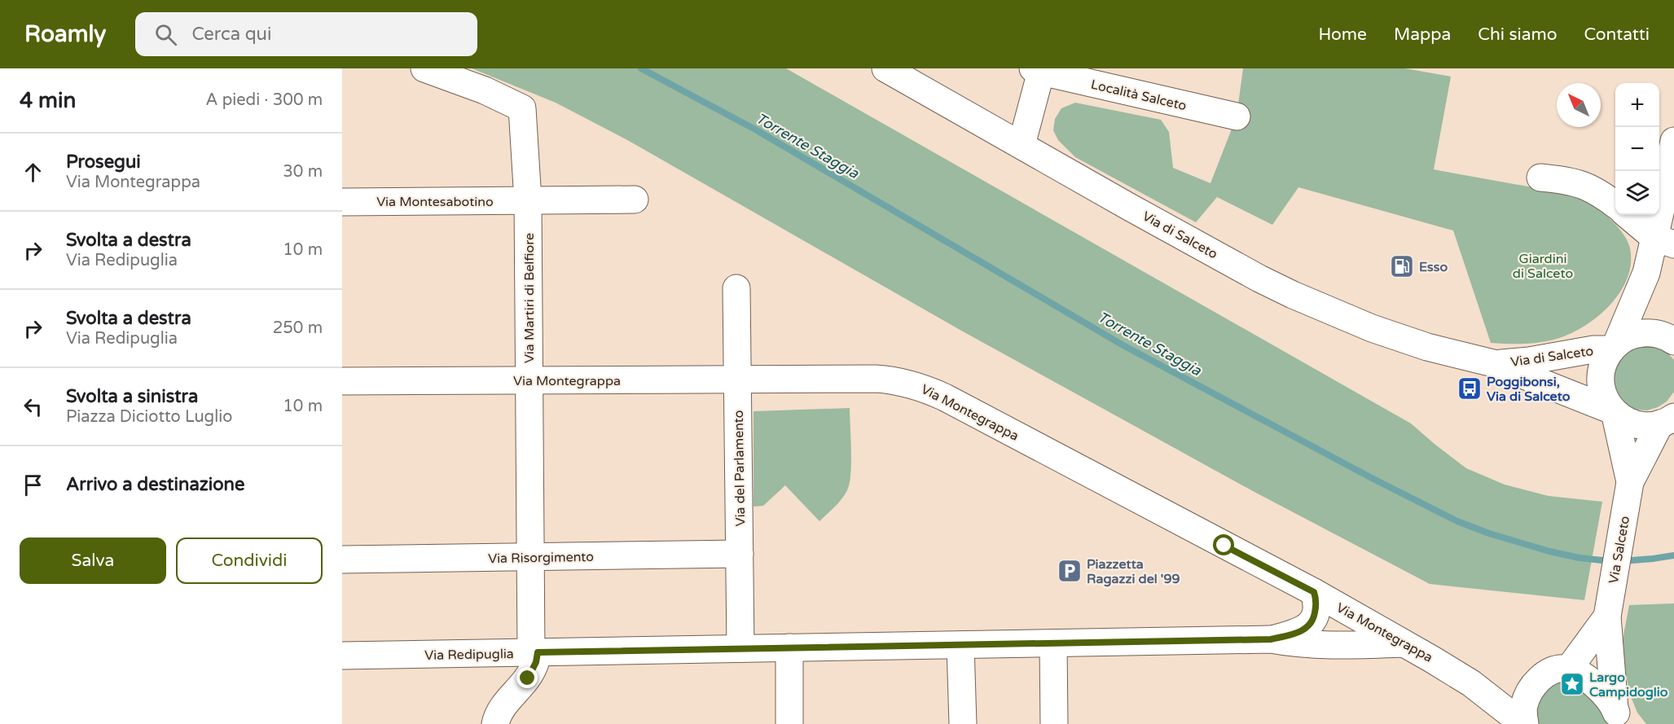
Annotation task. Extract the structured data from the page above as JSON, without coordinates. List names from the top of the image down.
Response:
{
  "streets": {
    "street": [
      "Località Salceto",
      "Via Montesabotino",
      "Via di Salceto",
      "Via Martiri di Belfiore",
      "Via Montegrappa",
      "Via del Parlamento",
      "Via Salceto",
      "Via Risorgimento",
      "Via Redipuglia"
    ]
  },
  "crossings": [
    ["Località Salceto", "Via di Salceto"],
    ["Via Montesabotino", "Via Martiri di Belfiore"],
    ["Via di Salceto", "Via Salceto"],
    ["Via Martiri di Belfiore", "Via Montegrappa"],
    ["Via Martiri di Belfiore", "Via Risorgimento"],
    ["Via Martiri di Belfiore", "Via Redipuglia"],
    ["Via Montegrappa", "Via del Parlamento"],
    ["Via Montegrappa", "Via Redipuglia"],
    ["Via del Parlamento", "Via Risorgimento"],
    ["Via del Parlamento", "Via Redipuglia"]
  ],
  "water": ["Torrente Staggia"],
  "parks": ["Giardini di Salceto"],
  "places": {
    "fuel station": ["Esso"],
    "bus stop": ["Poggibonsi, Via di Salceto"],
    "parking": ["Piazzetta Ragazzi del '99"],
    "place": ["Largo Campidoglio"]
  },
  "north": "top left",
  "page": {
    "header": "Roamly",
    "search": "Cerca qui",
    "nav": [
      "Home",
      "Mappa",
      "Chi siamo",
      "Contatti"
    ],
    "heading": ["4 min", "A piedi · 300 m"],
    "map_buttons": ["+", "−"],
    "list": [
      ["Prosegui", "Via Montegrappa", "30 m"],
      ["Svolta a destra", "Via Redipuglia", "10 m"],
      ["Svolta a destra", "Via Redipuglia", "250 m"],
      ["Svolta a sinistra", "Piazza Diciotto Luglio", "10 m"],
      "Arrivo a destinazione"
    ],
    "buttons": ["Salva", "Condividi"]
  }
}
